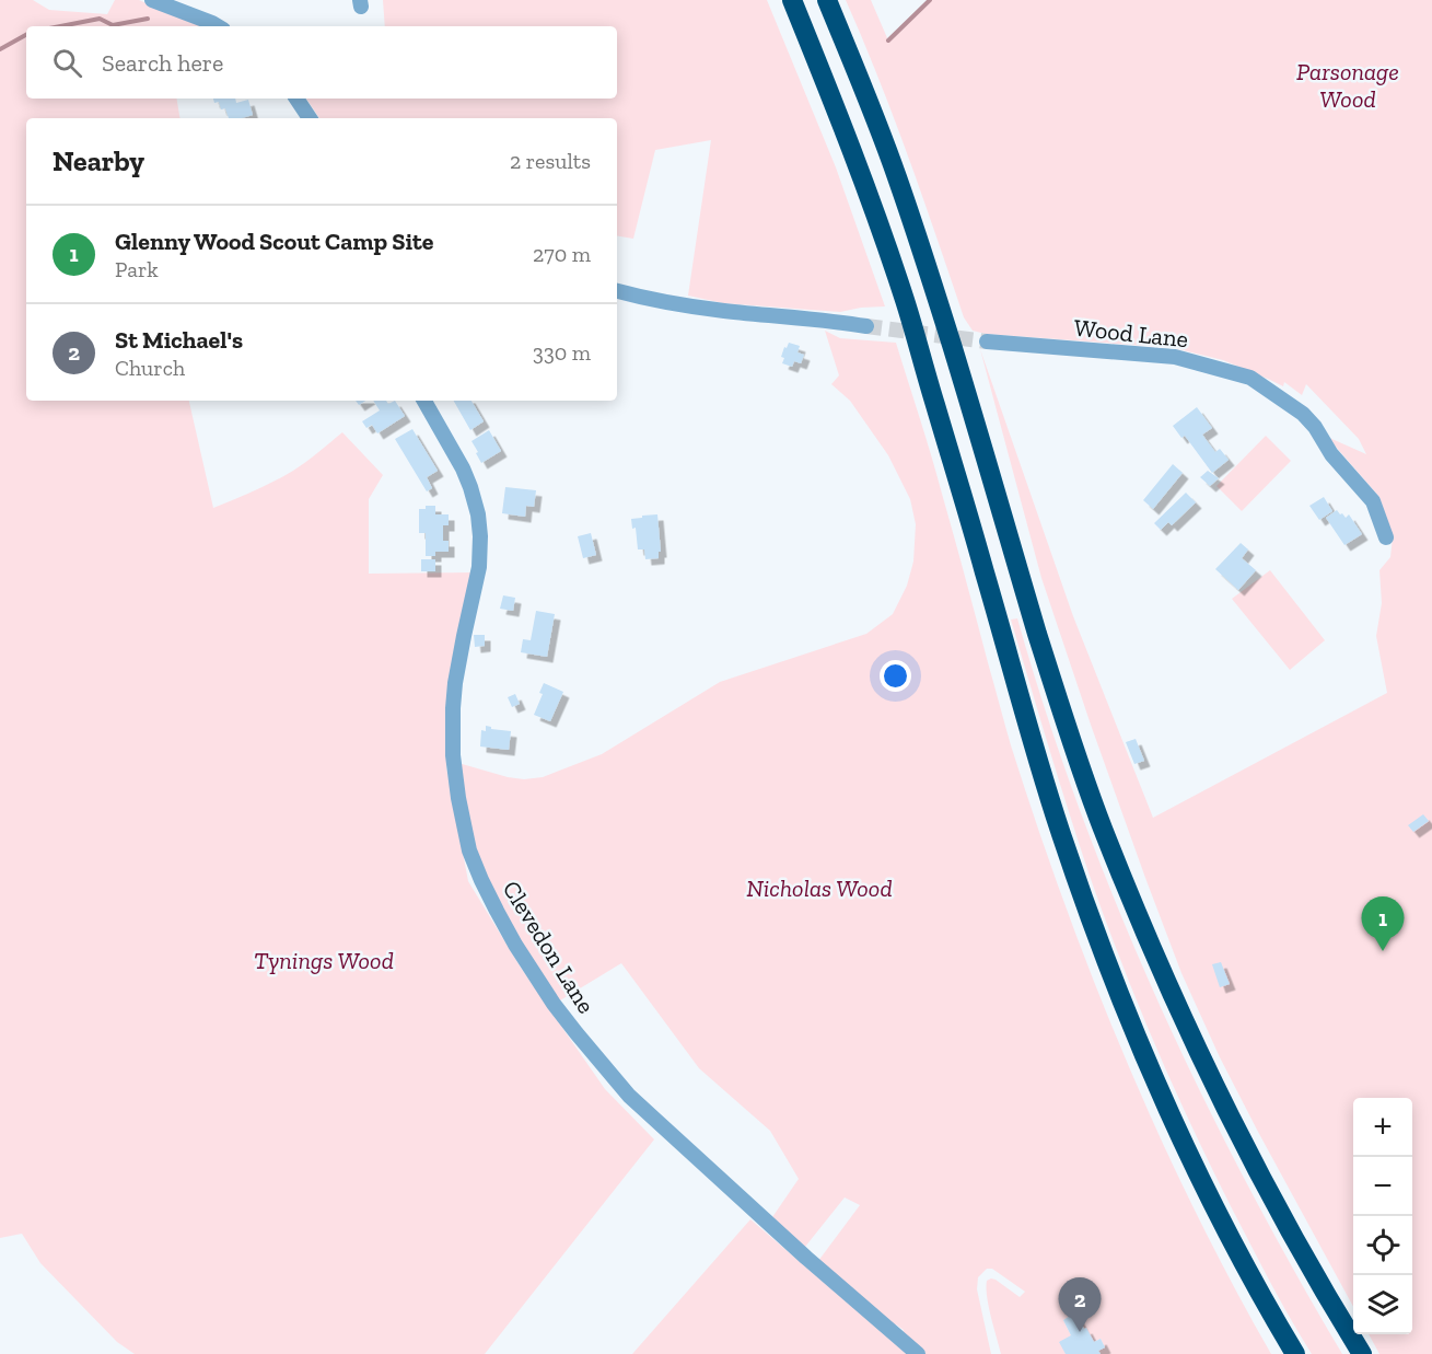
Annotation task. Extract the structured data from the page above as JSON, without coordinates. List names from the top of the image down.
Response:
{
  "streets": {
    "street": ["Wood Lane", "Clevedon Lane"]
  },
  "parks": ["Parsonage Wood", "Nicholas Wood", "Tynings Wood"],
  "page": {
    "search": "Search here",
    "heading": ["Nearby", "2 results"],
    "list": [
      {
        "mark": "1",
        "name": "Glenny Wood Scout Camp Site",
        "note": "Park",
        "value": "270 m"
      },
      {
        "mark": "2",
        "name": "St Michael's",
        "note": "Church",
        "value": "330 m"
      }
    ],
    "pins": ["1", "2"],
    "map_buttons": ["+", "−"]
  }
}
